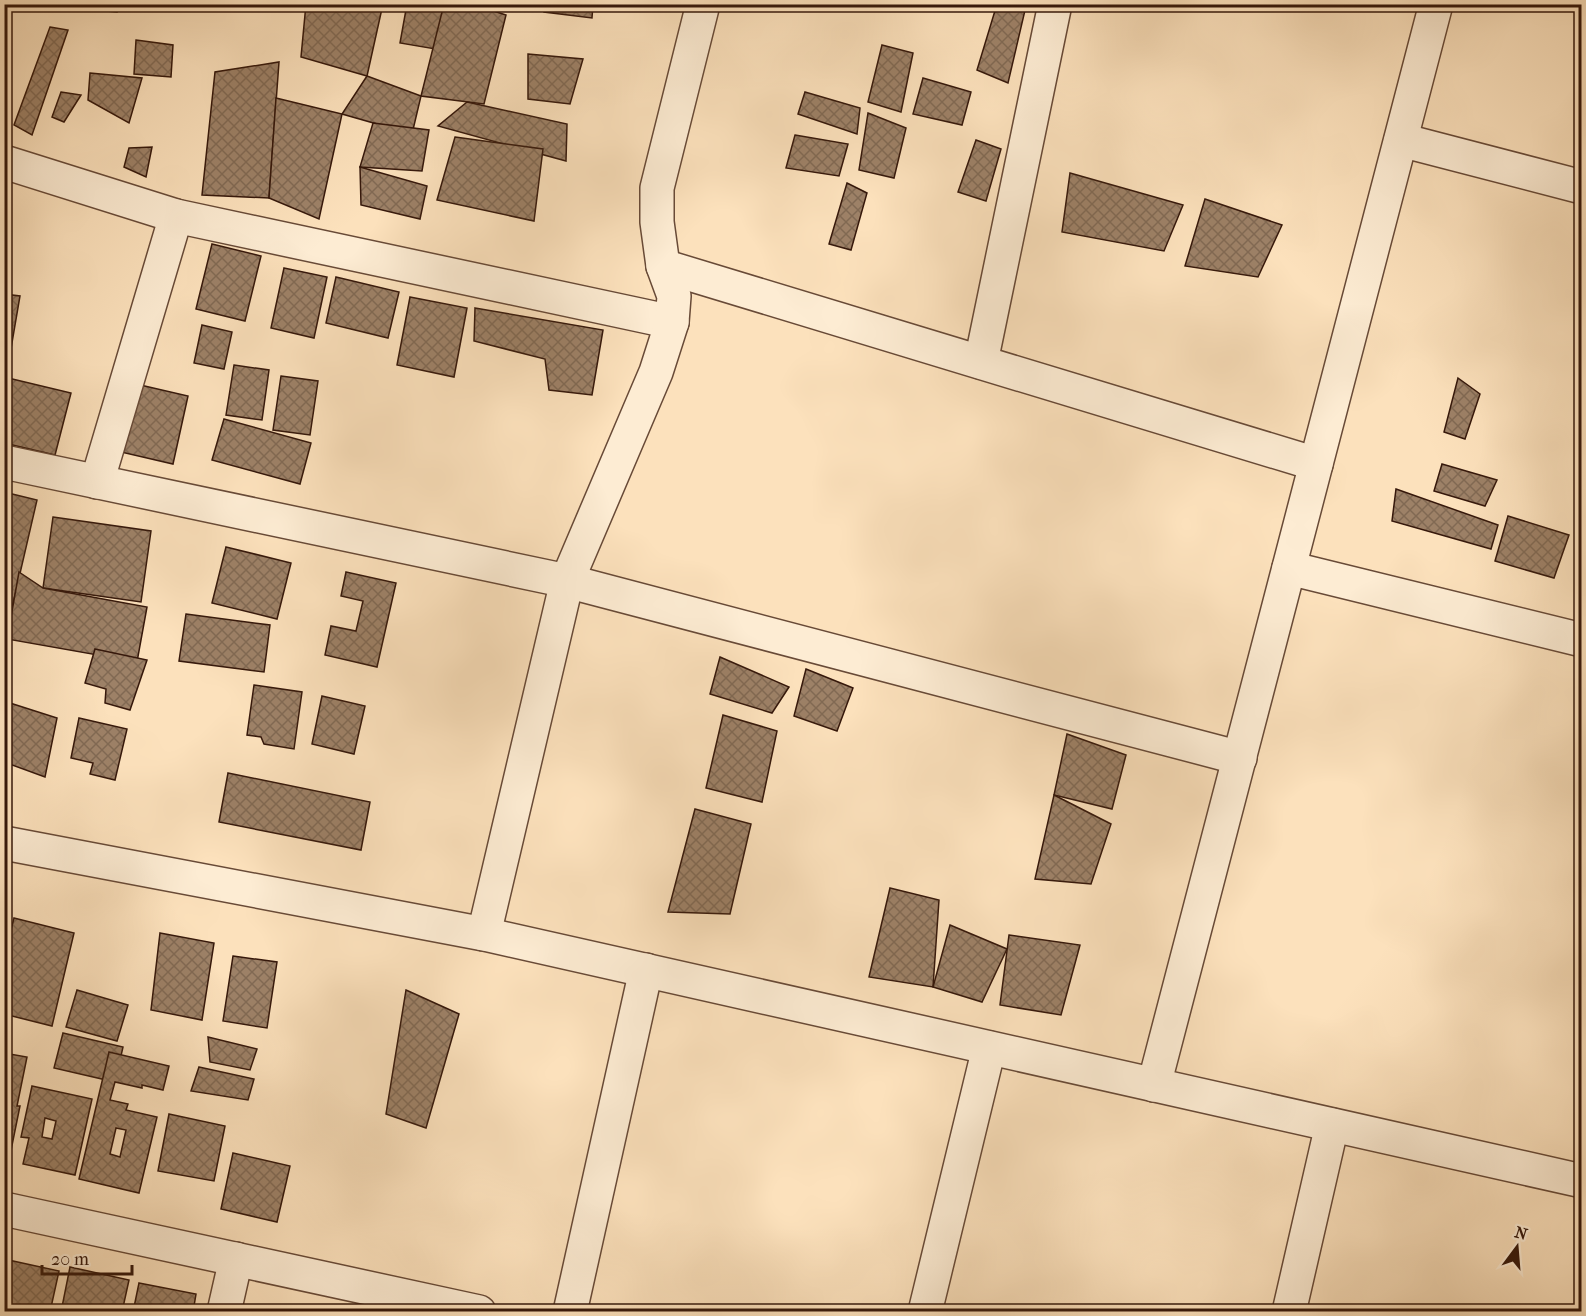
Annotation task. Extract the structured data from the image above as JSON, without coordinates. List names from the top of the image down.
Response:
{
  "scale_bar": "20 m",
  "north": "top"
}
